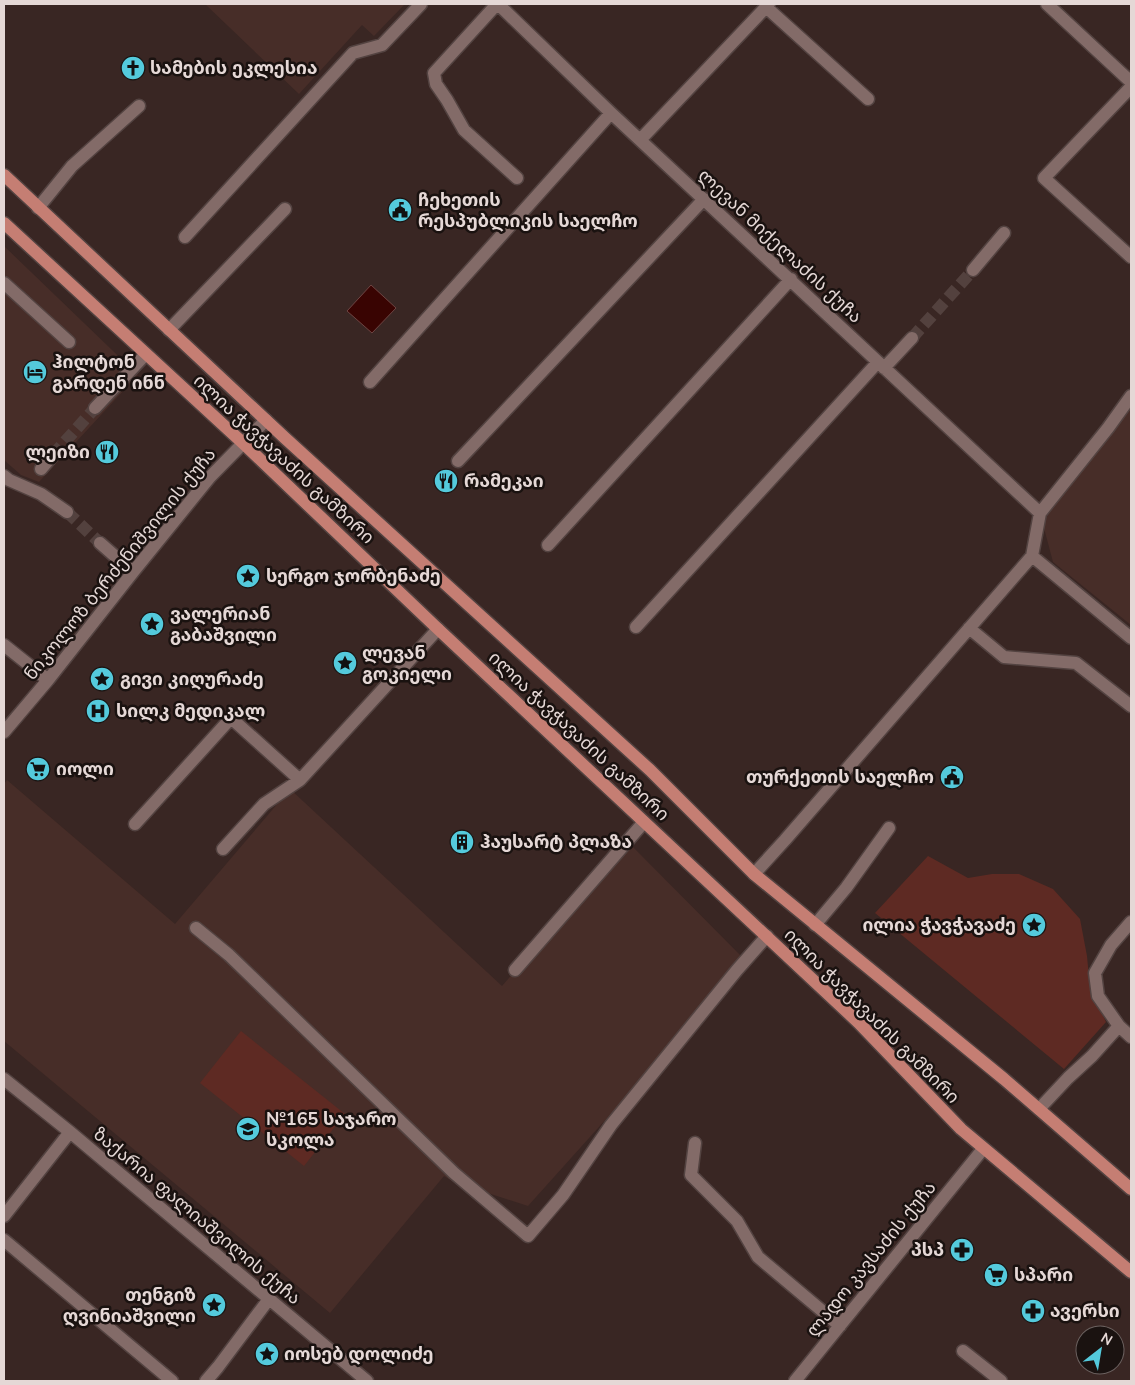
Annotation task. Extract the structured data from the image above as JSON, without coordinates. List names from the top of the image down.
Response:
{
  "streets": {
    "main road": ["ილია ჭავჭავაძის გამზირი"],
    "street": [
      "ლევან მიქელაძის ქუჩა",
      "ნიკოლოზ ბერძენიშვილის ქუჩა",
      "ზაქარია ფალიაშვილის ქუჩა",
      "ლადო კავსაძის ქუჩა"
    ]
  },
  "crossings": [
    ["ილია ჭავჭავაძის გამზირი", "ნიკოლოზ ბერძენიშვილის ქუჩა"],
    ["ილია ჭავჭავაძის გამზირი", "ლადო კავსაძის ქუჩა"]
  ],
  "places": {
    "church": ["სამების ეკლესია"],
    "public building": ["ჩეხეთის რესპუბლიკის საელჩო", "თურქეთის საელჩო"],
    "hotel": ["ჰილტონ გარდენ ინნ"],
    "restaurant": ["ლეიზი", "რამეკაი"],
    "place": [
      "სერგო ჯორბენაძე",
      "ვალერიან გაბაშვილი",
      "ლევან გოკიელი",
      "გივი კიღურაძე",
      "ილია ჭავჭავაძე",
      "თენგიზ ღვინიაშვილი",
      "იოსებ დოლიძე"
    ],
    "hospital": ["სილკ მედიკალ"],
    "supermarket": ["იოლი", "სპარი"],
    "building": ["ჰაუსარტ პლაზა"],
    "school or university": ["№165 საჯარო სკოლა"],
    "pharmacy": ["პსპ", "ავერსი"]
  },
  "north": "top right"
}
